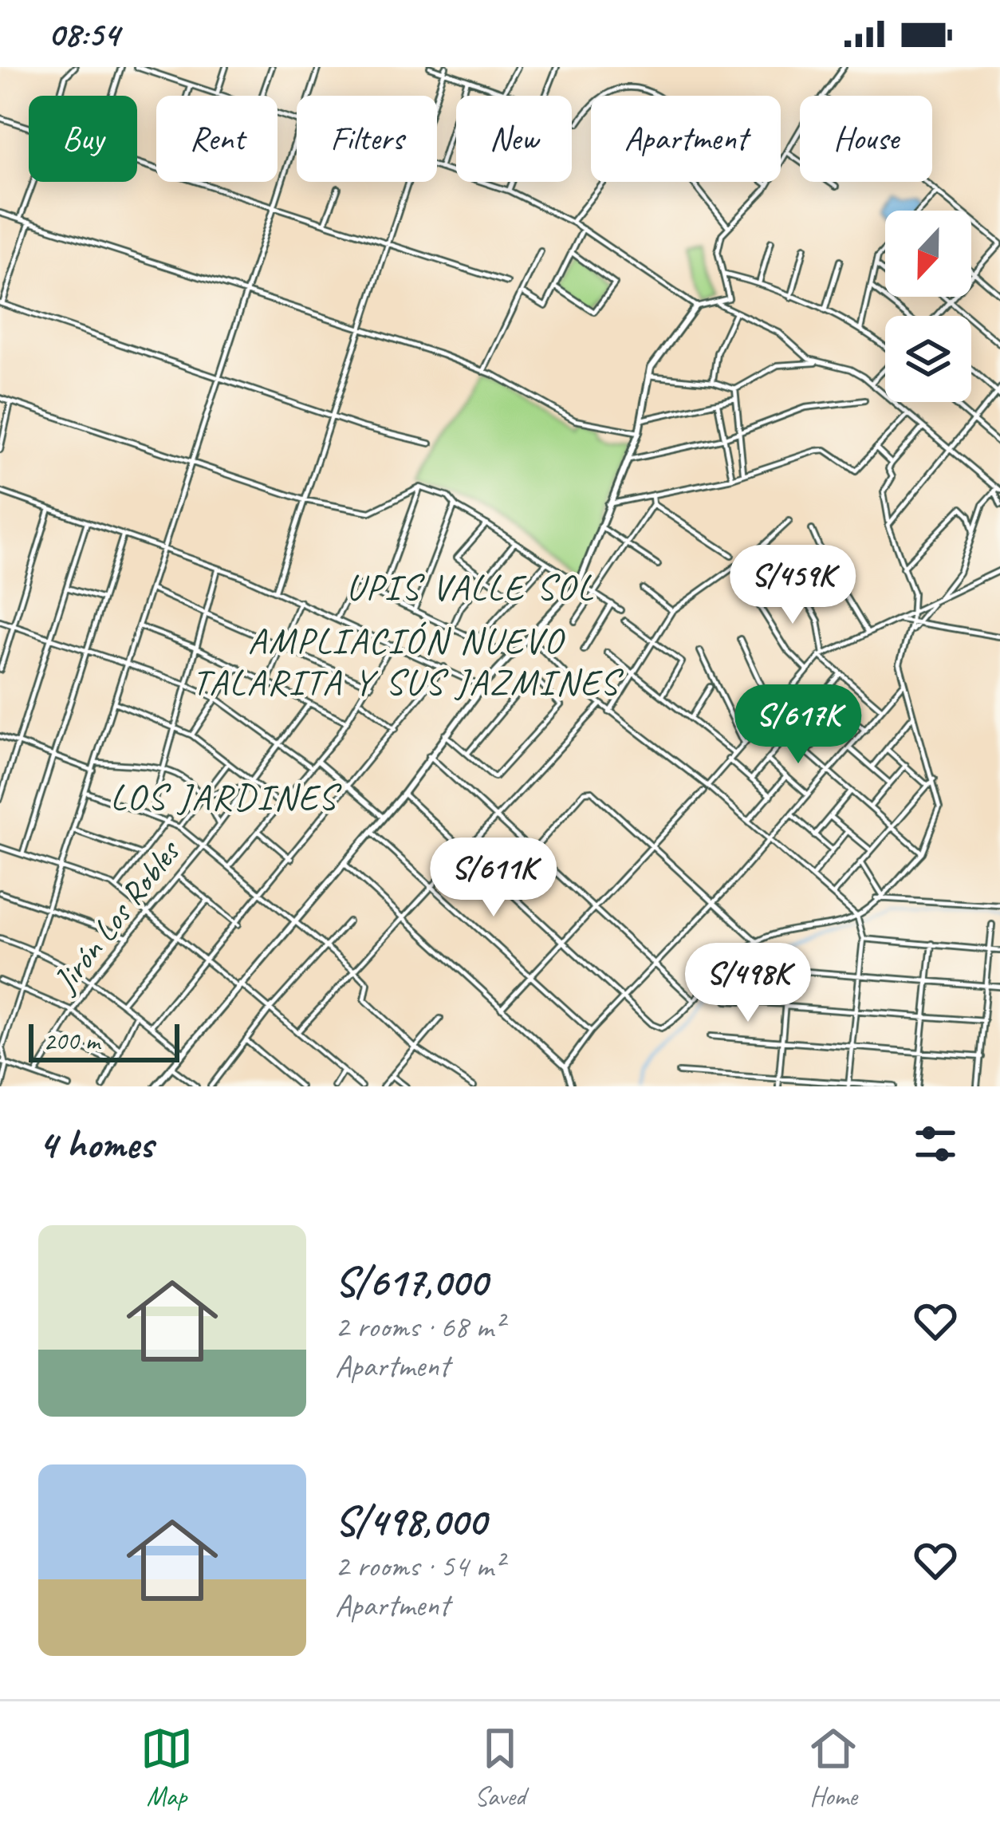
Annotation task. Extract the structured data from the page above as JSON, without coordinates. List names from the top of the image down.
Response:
{
  "streets": {
    "street": ["Jirón Los Robles"]
  },
  "districts": ["UPIS VALLE SOL", "AMPLIACIÓN NUEVO TALARITA Y SUS JAZMINES", "LOS JARDINES"],
  "scale_bar": "200 m",
  "north": "bottom",
  "page": {
    "status": "08:54",
    "chip": [
      "Buy",
      "Rent",
      "Filters",
      "New",
      "Apartment",
      "House"
    ],
    "price": [
      "S/459K",
      "S/617K",
      "S/611K",
      "S/498K"
    ],
    "scale": "200 m",
    "heading": "4 homes",
    "list": [
      {
        "name": "S/617,000",
        "note": "2 rooms · 68 m² · Apartment"
      },
      {
        "name": "S/498,000",
        "note": "2 rooms · 54 m² · Apartment"
      }
    ],
    "tabs": ["Map", "Saved", "Home"]
  }
}
